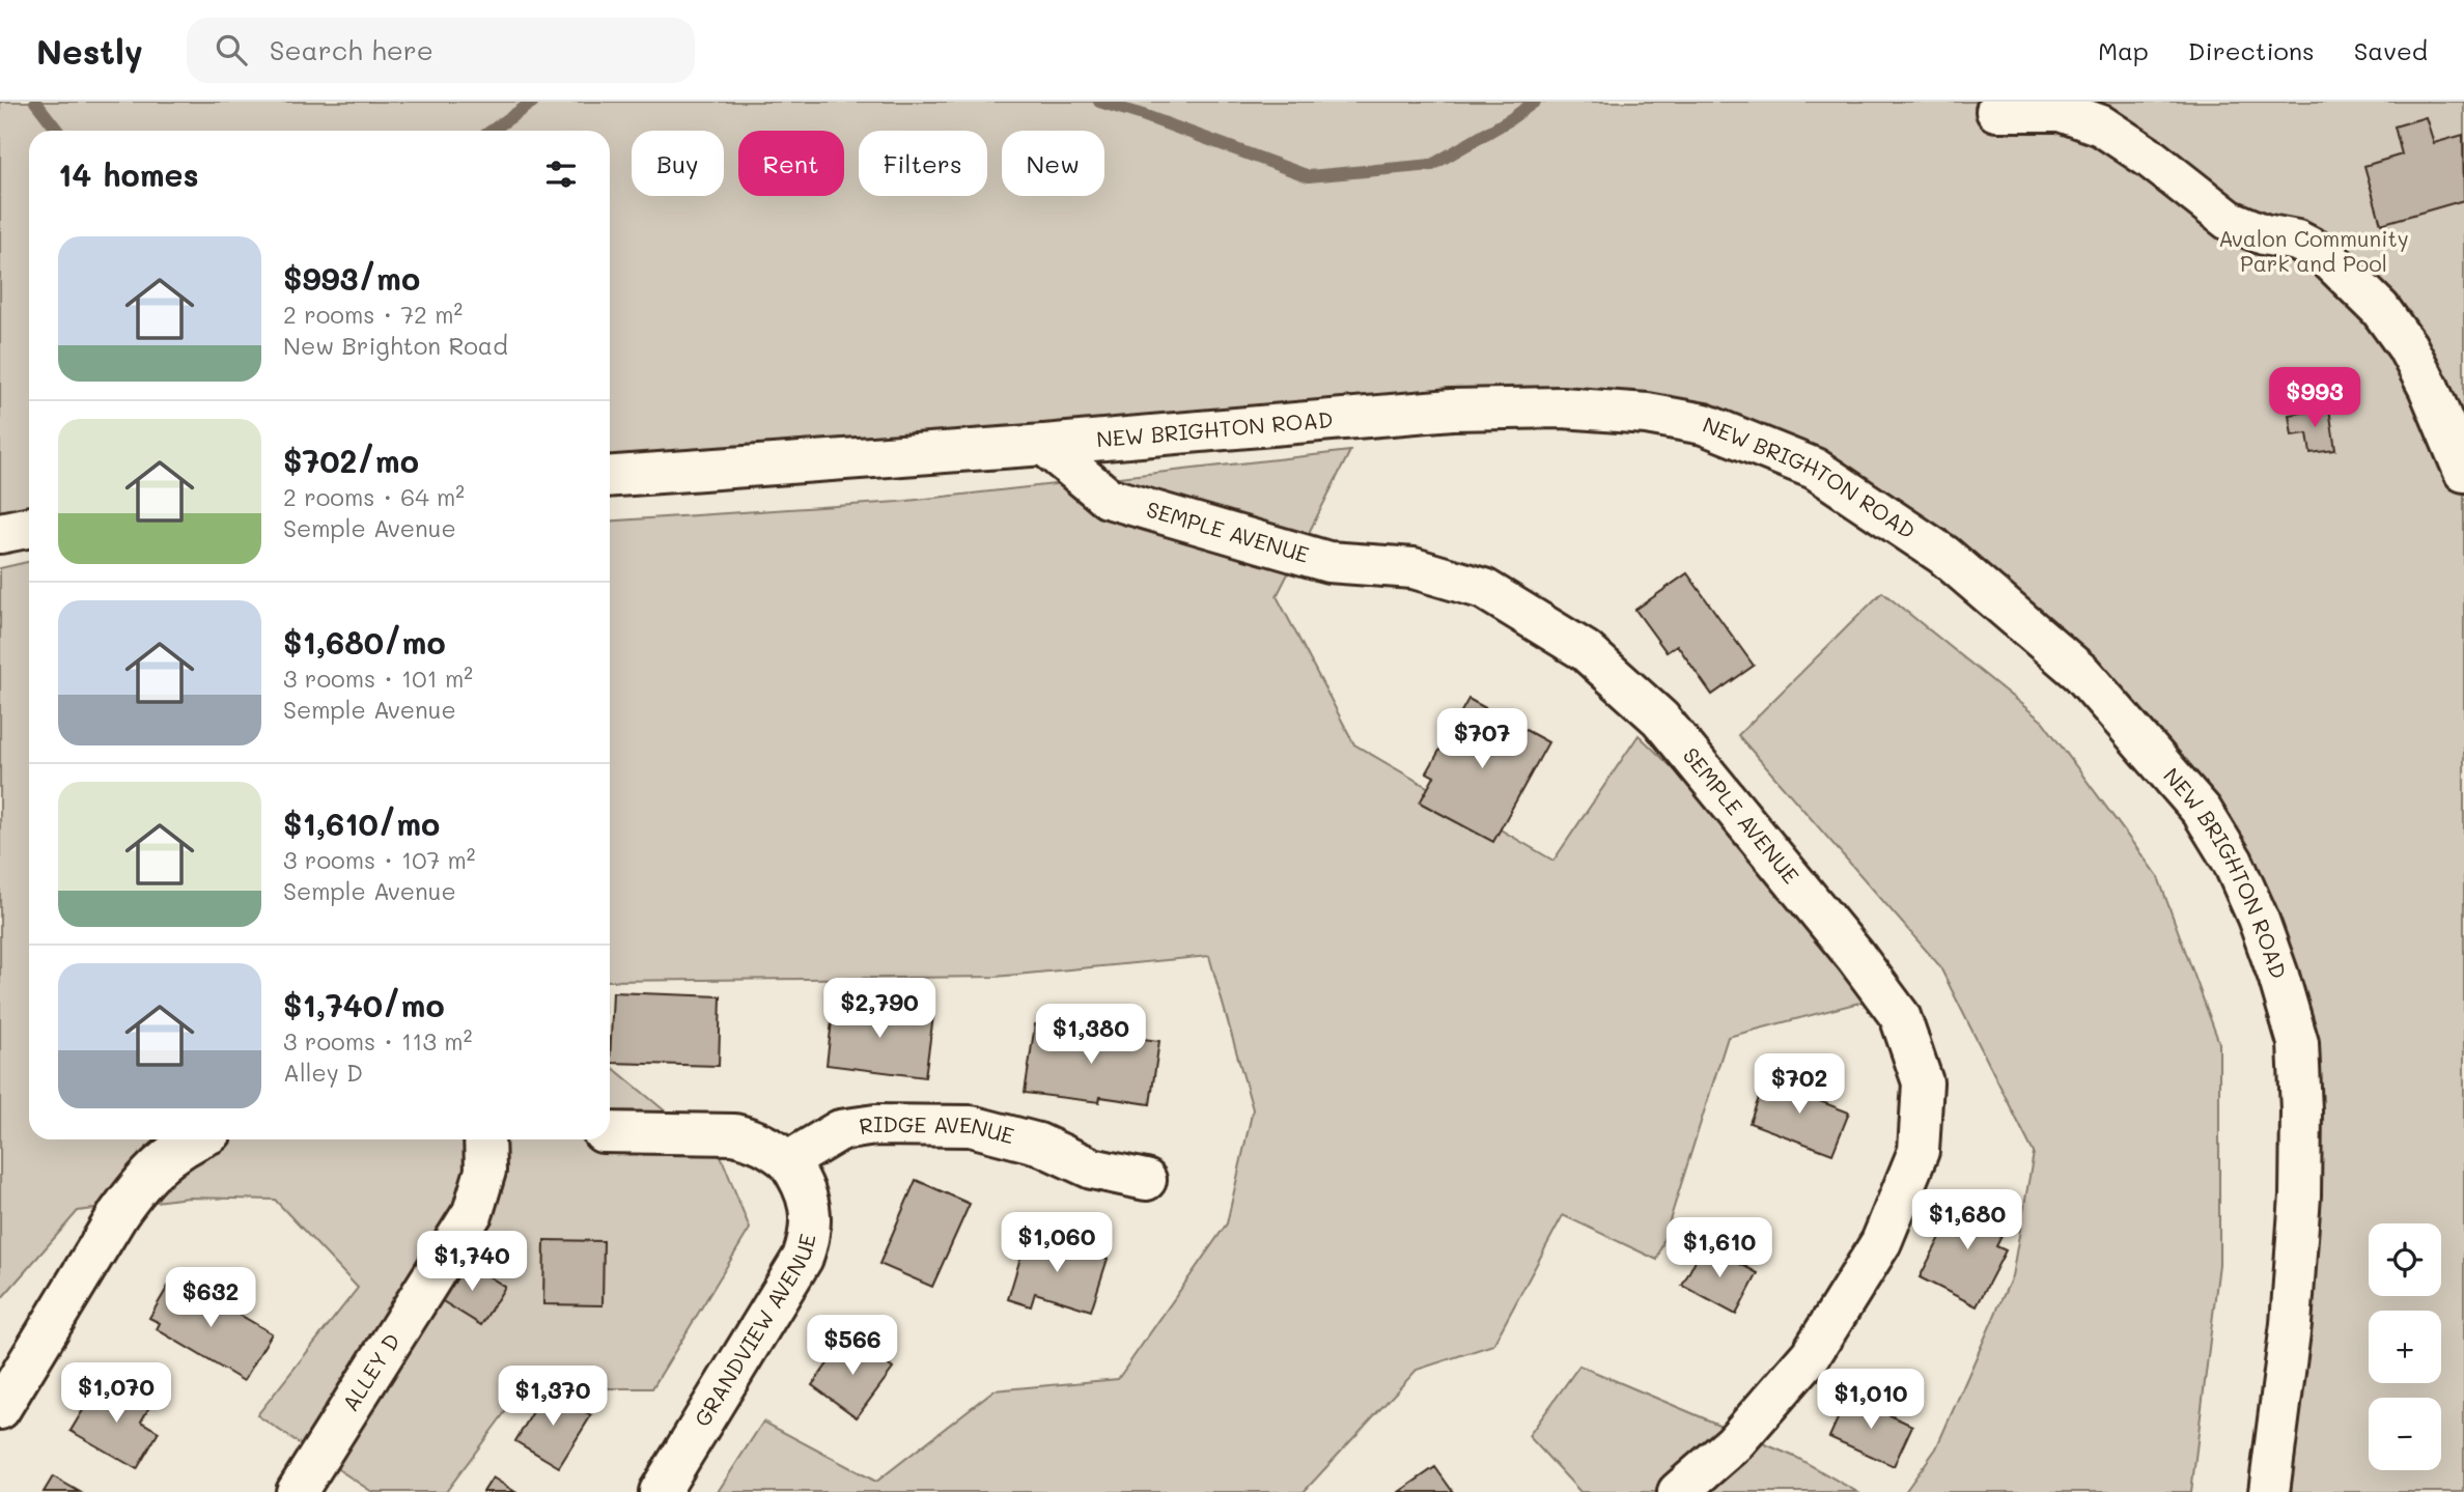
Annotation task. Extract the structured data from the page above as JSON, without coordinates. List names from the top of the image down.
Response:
{
  "streets": {
    "street": [
      "NEW BRIGHTON ROAD",
      "SEMPLE AVENUE",
      "RIDGE AVENUE",
      "GRANDVIEW AVENUE",
      "ALLEY D"
    ]
  },
  "crossings": [
    ["NEW BRIGHTON ROAD", "SEMPLE AVENUE"],
    ["RIDGE AVENUE", "GRANDVIEW AVENUE"]
  ],
  "parks": ["Avalon Community Park and Pool"],
  "page": {
    "header": "Nestly",
    "search": "Search here",
    "nav": ["Map", "Directions", "Saved"],
    "chip": [
      "Buy",
      "Rent",
      "Filters",
      "New"
    ],
    "heading": "14 homes",
    "list": [
      {
        "name": "$993/mo",
        "note": "2 rooms · 72 m² · New Brighton Road"
      },
      {
        "name": "$702/mo",
        "note": "2 rooms · 64 m² · Semple Avenue"
      },
      {
        "name": "$1,680/mo",
        "note": "3 rooms · 101 m² · Semple Avenue"
      },
      {
        "name": "$1,610/mo",
        "note": "3 rooms · 107 m² · Semple Avenue"
      },
      {
        "name": "$1,740/mo",
        "note": "3 rooms · 113 m² · Alley D"
      }
    ],
    "price": [
      "$993",
      "$707",
      "$2,790",
      "$1,380",
      "$702",
      "$1,680",
      "$1,060",
      "$1,610",
      "$1,740",
      "$632",
      "$566",
      "$1,070",
      "$1,370",
      "$1,010"
    ],
    "map_buttons": ["+", "−"]
  }
}
